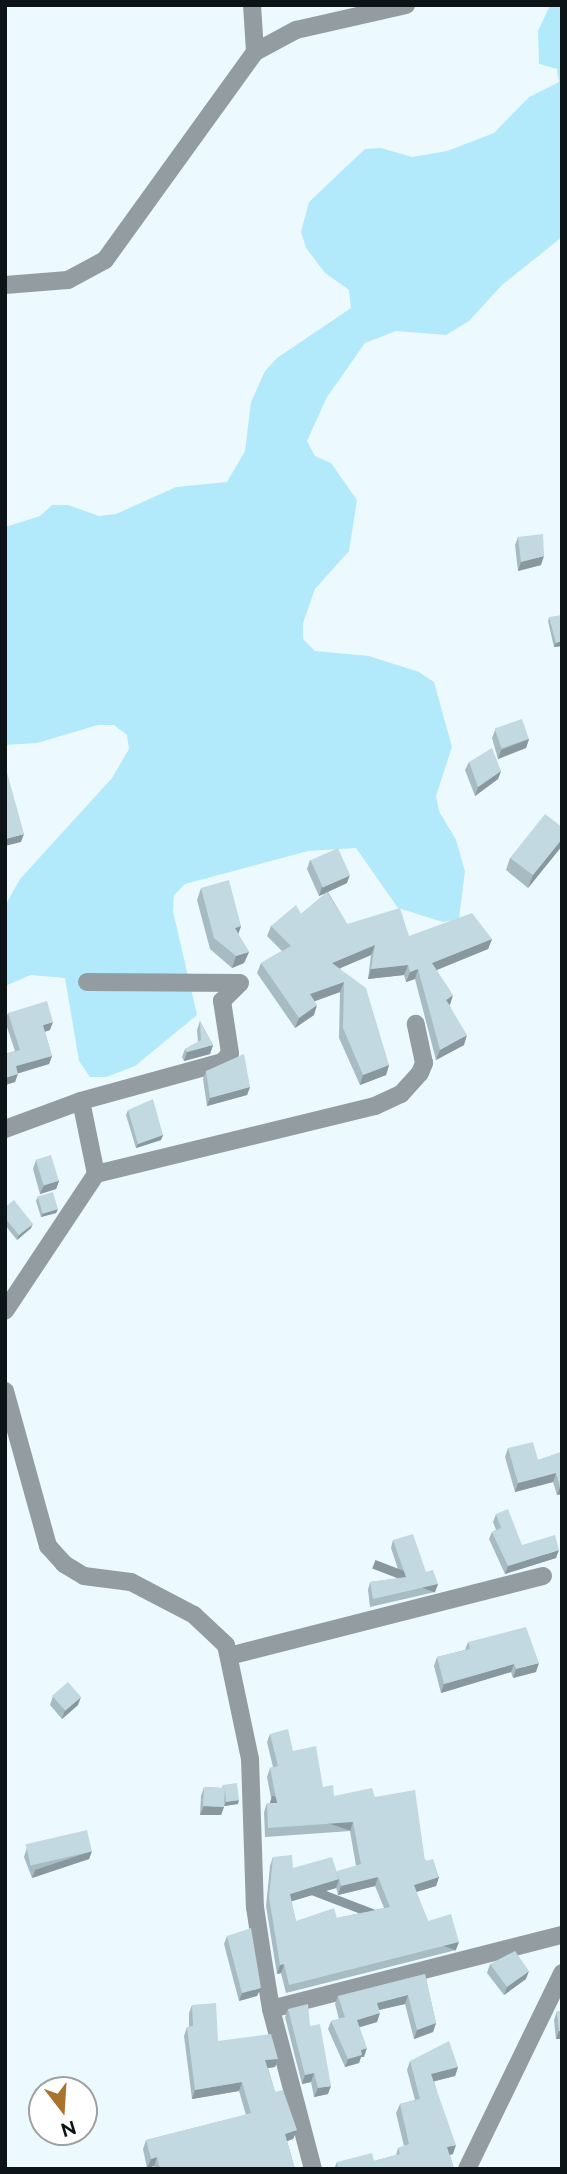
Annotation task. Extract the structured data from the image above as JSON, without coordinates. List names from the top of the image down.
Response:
{
  "north": "bottom"
}
